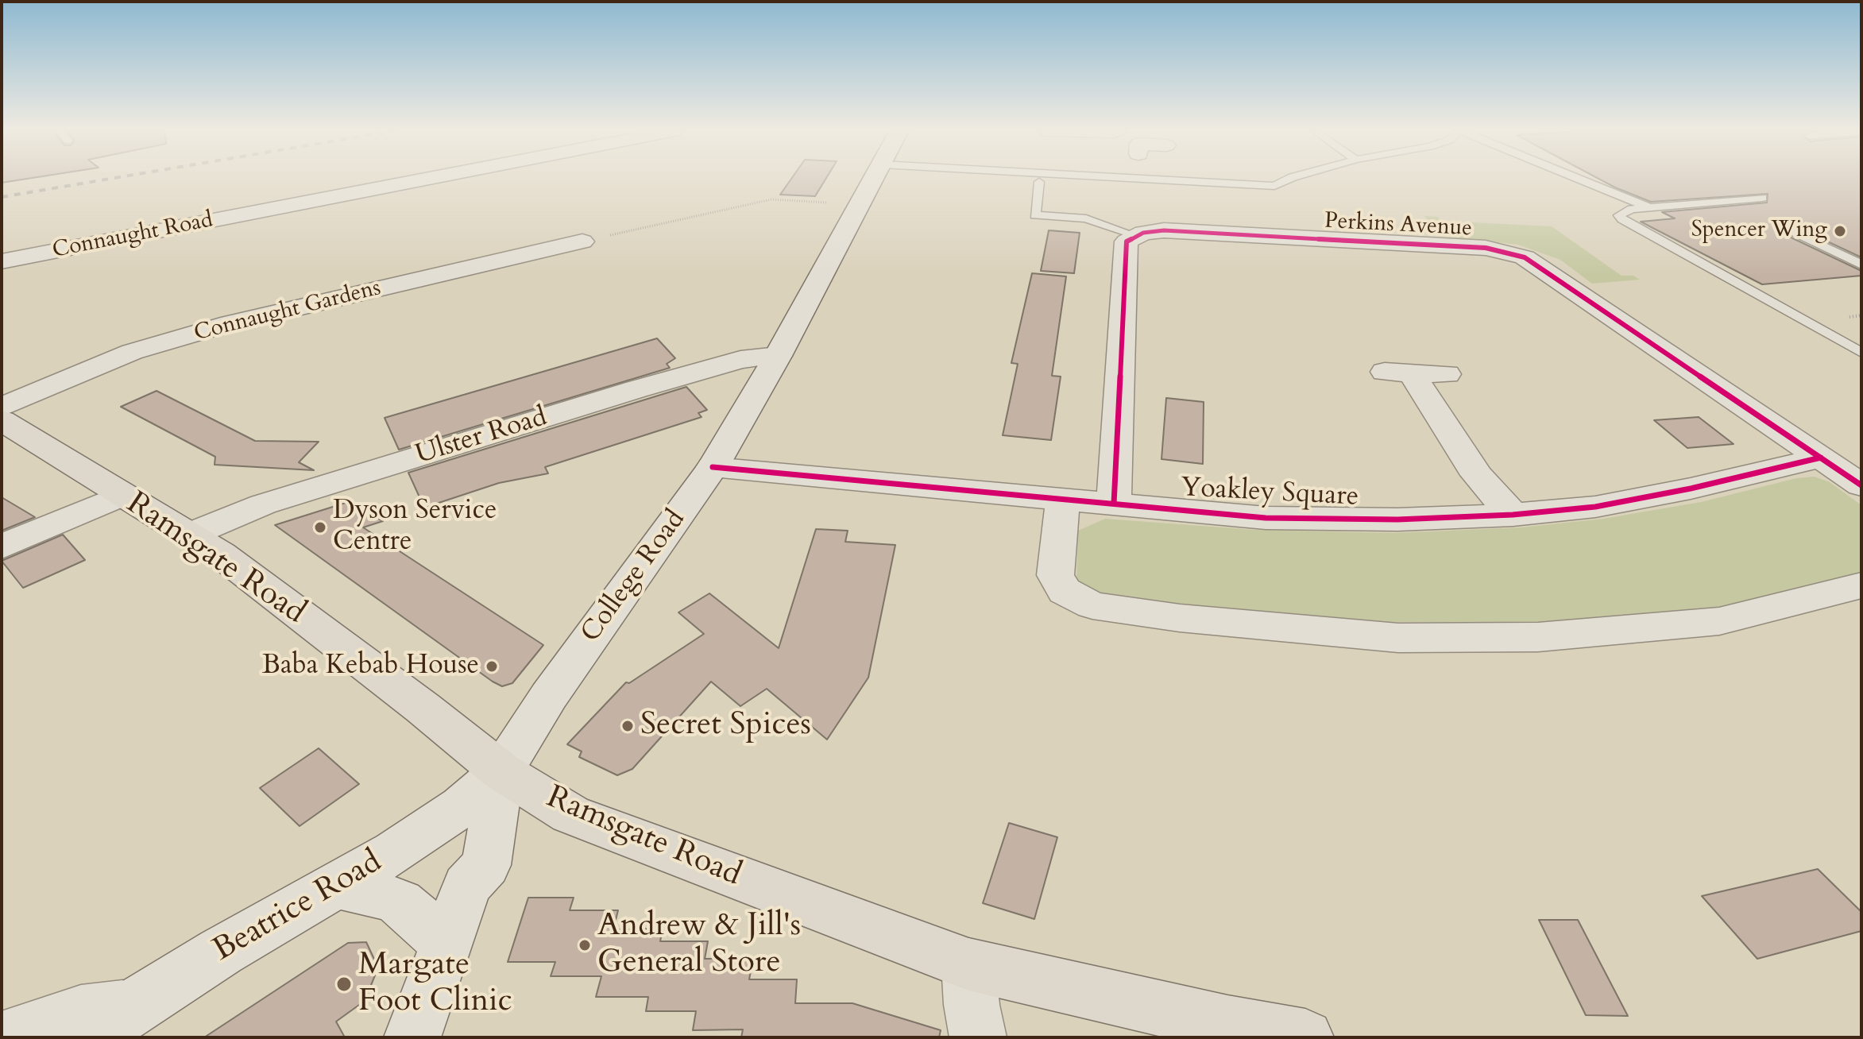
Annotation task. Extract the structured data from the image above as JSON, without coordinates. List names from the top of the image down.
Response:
{
  "streets": {
    "main road": ["Ramsgate Road"],
    "street": [
      "Perkins Avenue",
      "Connaught Road",
      "Connaught Gardens",
      "Ulster Road",
      "Yoakley Square",
      "College Road",
      "Beatrice Road"
    ]
  },
  "crossings": [
    ["Perkins Avenue", "Yoakley Square"],
    ["Ulster Road", "Ramsgate Road"],
    ["Ulster Road", "College Road"],
    ["Yoakley Square", "College Road"],
    ["Ramsgate Road", "College Road"],
    ["Ramsgate Road", "Beatrice Road"],
    ["College Road", "Beatrice Road"]
  ],
  "places": [
    "Spencer Wing",
    "Dyson Service Centre",
    "Baba Kebab House",
    "Secret Spices",
    "Andrew & Jill's General Store",
    "Margate Foot Clinic"
  ]
}
